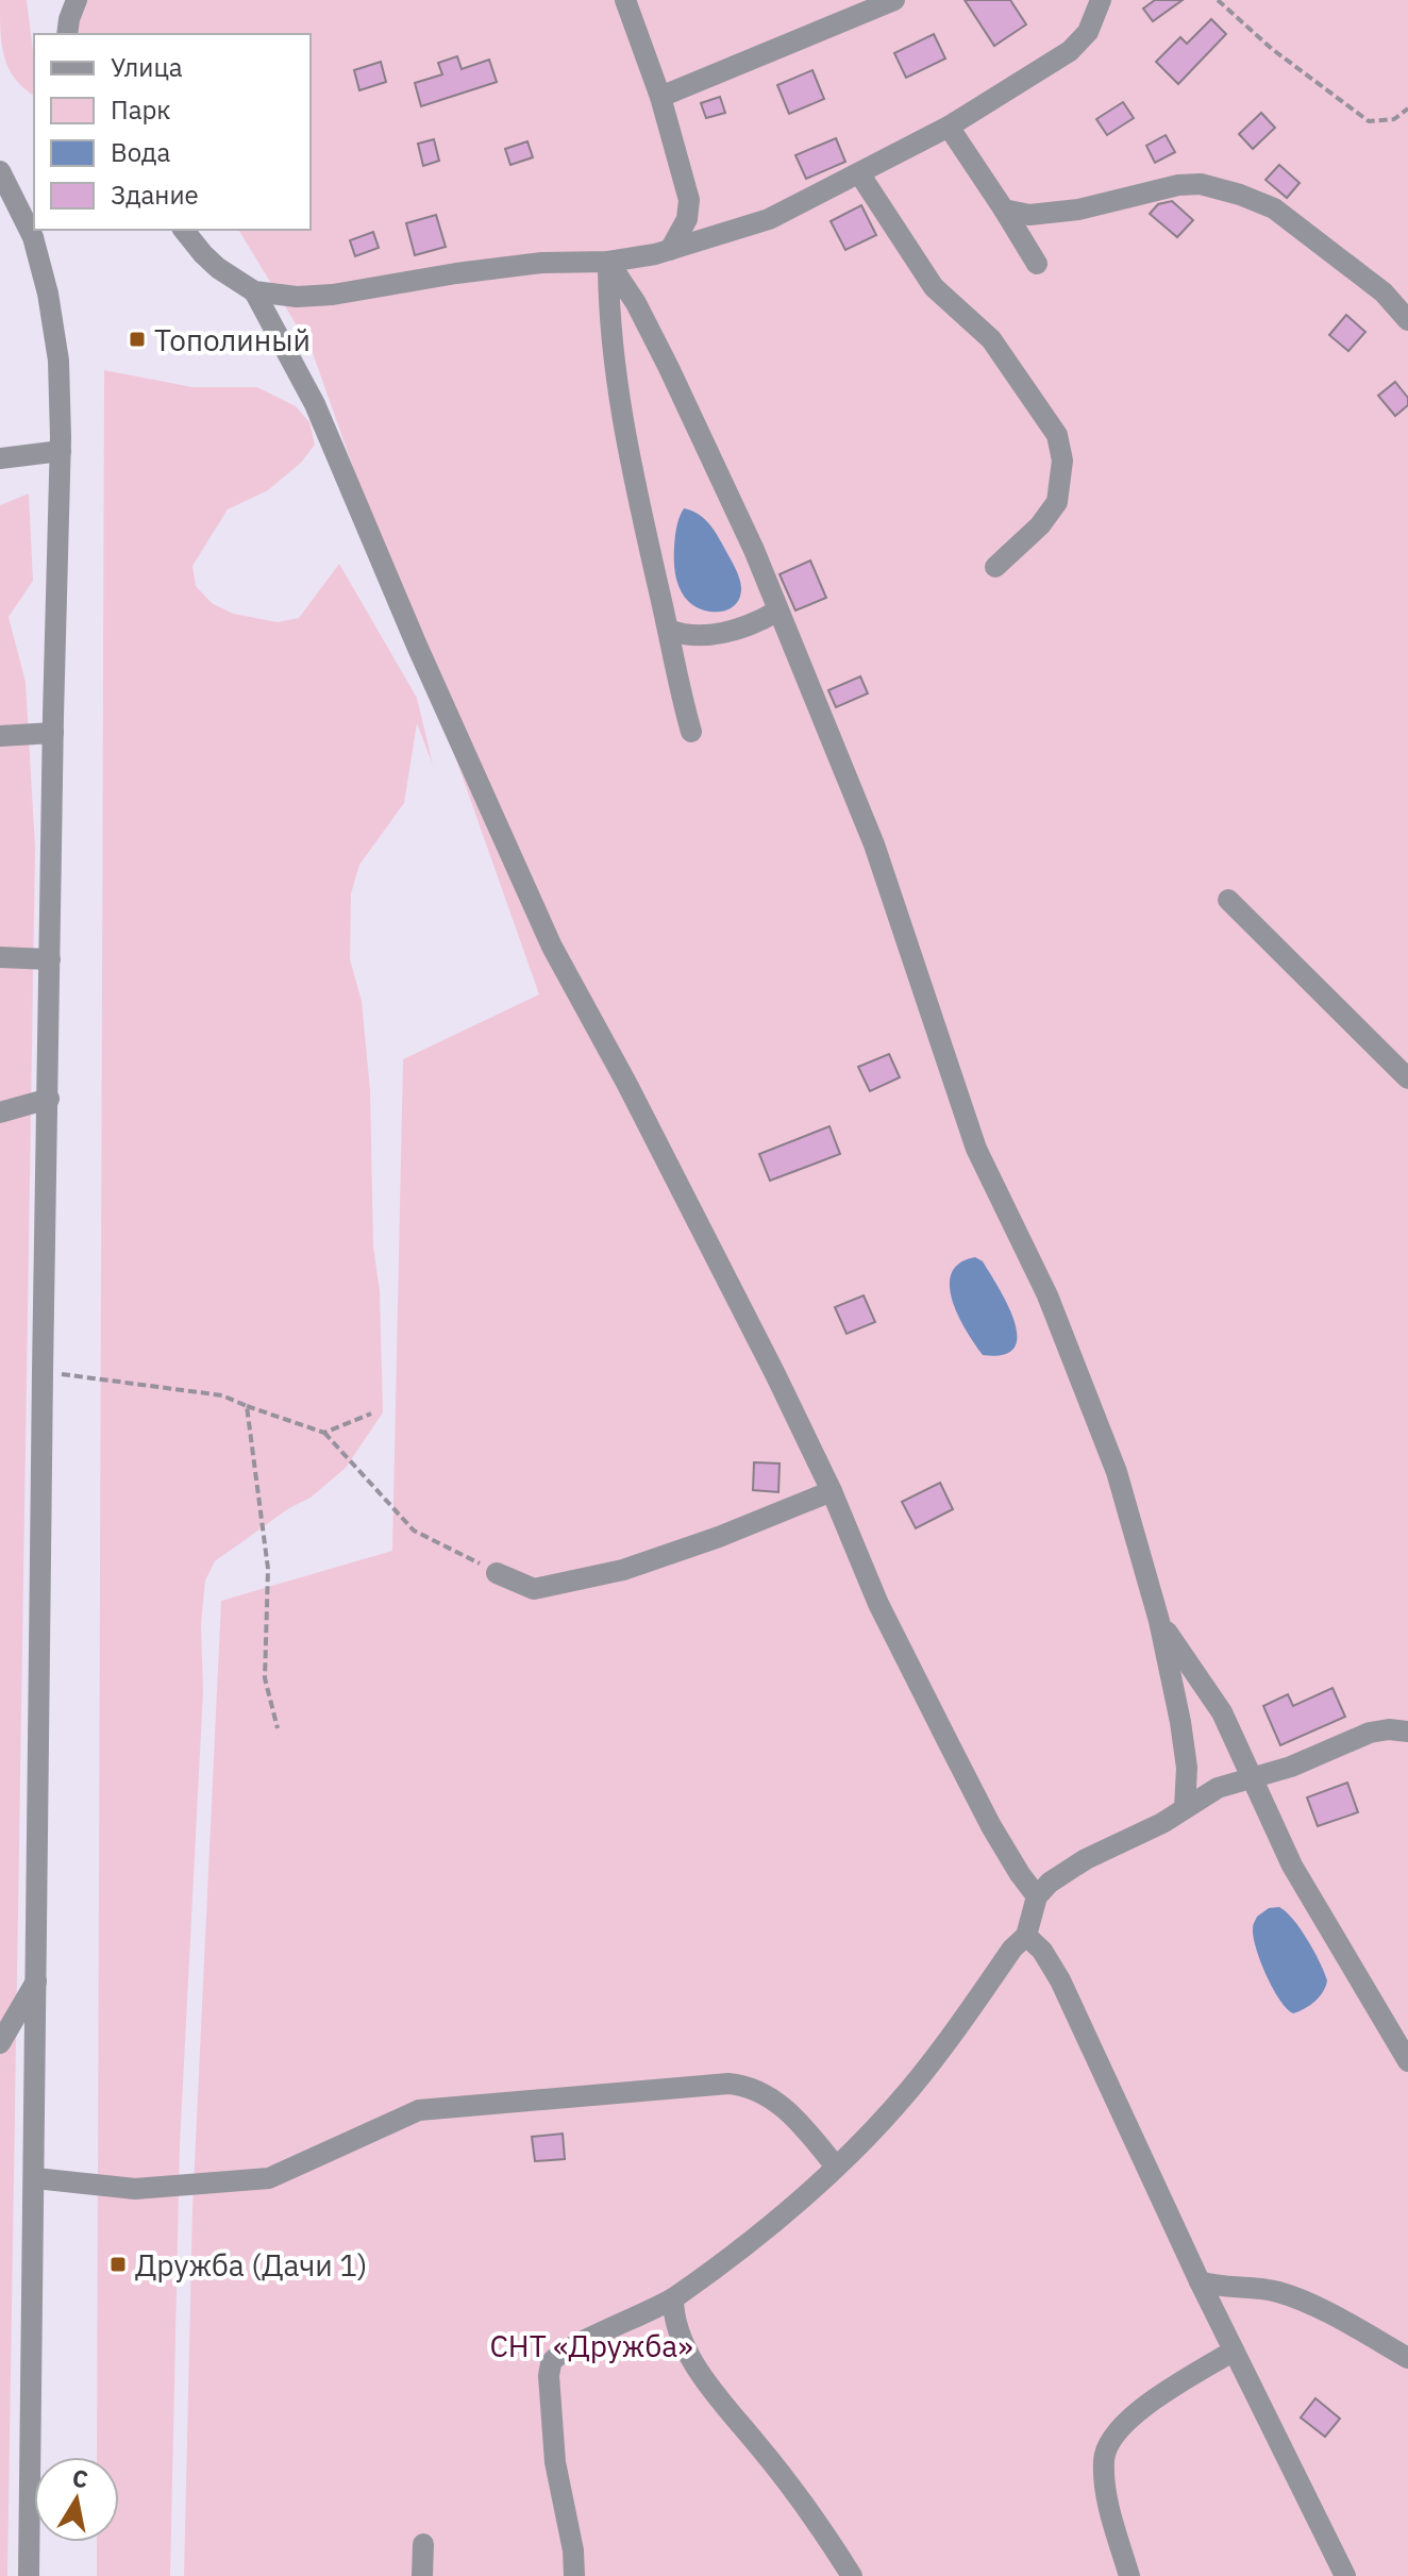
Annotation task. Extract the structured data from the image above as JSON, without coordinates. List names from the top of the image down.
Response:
{
  "parks": ["СНТ «Дружба»"],
  "places": {
    "transit": ["Тополиный", "Дружба (Дачи 1)"]
  },
  "legend": [
    "Улица",
    "Парк",
    "Вода",
    "Здание"
  ],
  "north": "top"
}
